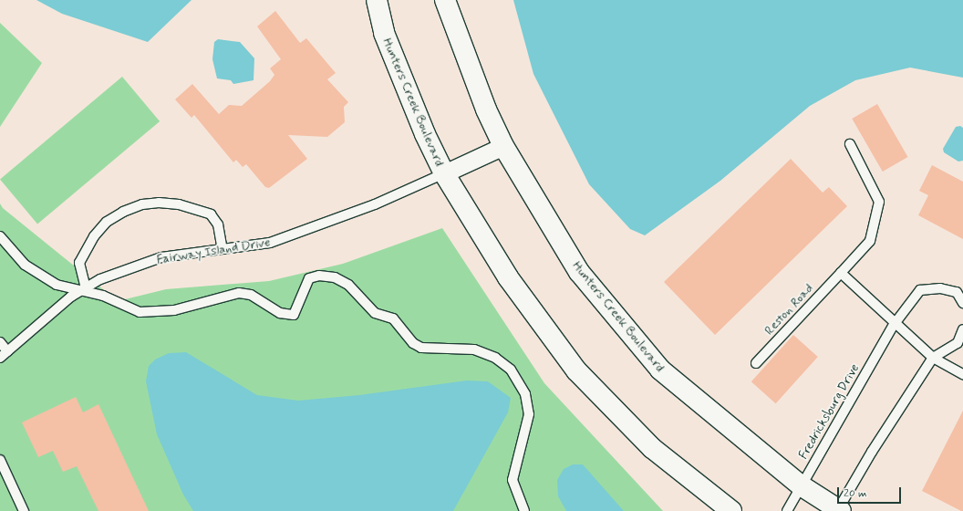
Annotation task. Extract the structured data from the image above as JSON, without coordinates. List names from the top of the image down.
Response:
{
  "streets": {
    "street": ["Hunters Creek Boulevard", "Fairway Island Drive"],
    "lane": ["Reston Road", "Fredricksburg Drive"]
  },
  "crossings": [
    ["Hunters Creek Boulevard", "Fairway Island Drive"],
    ["Hunters Creek Boulevard", "Fredricksburg Drive"]
  ],
  "scale_bar": "20 m"
}
